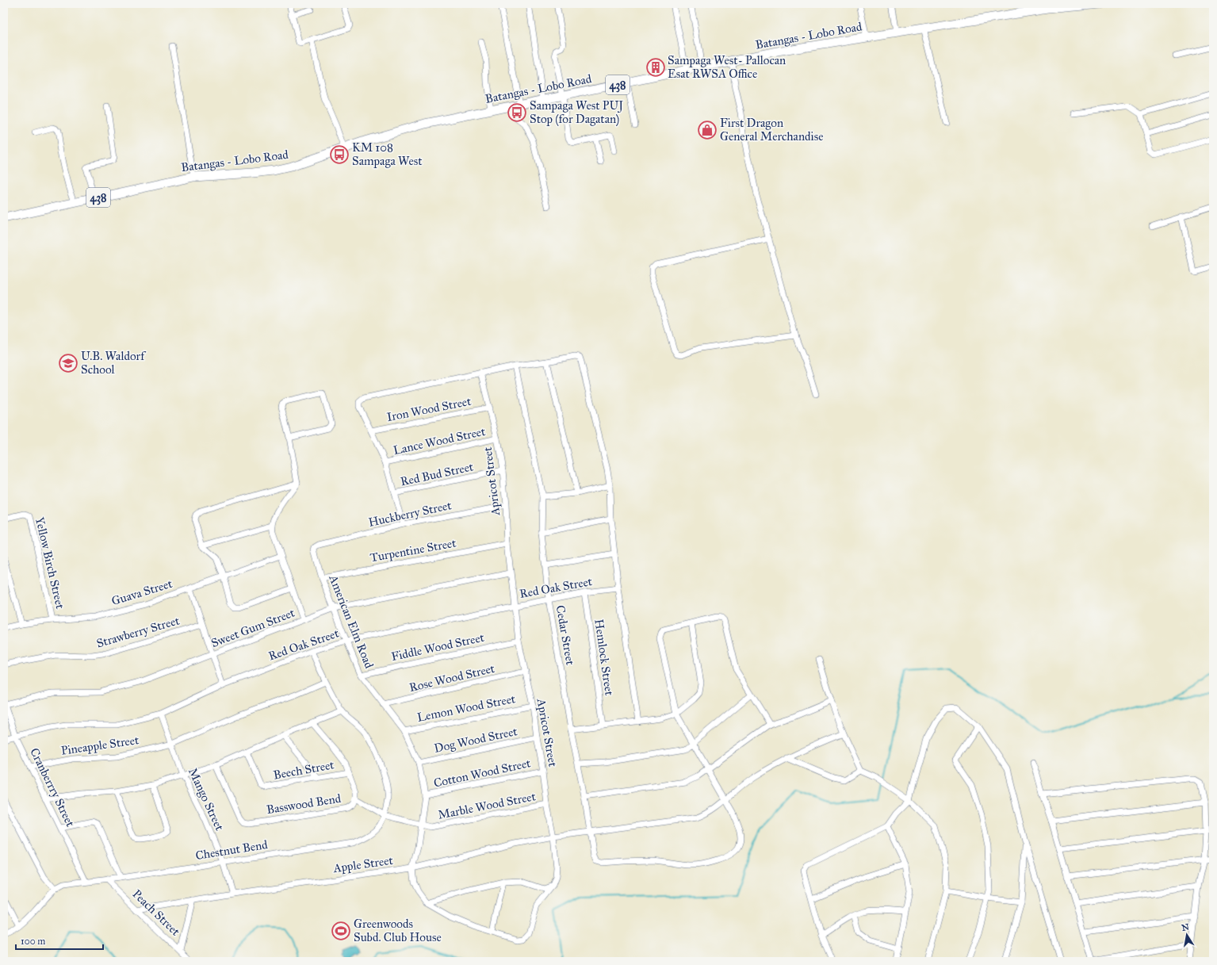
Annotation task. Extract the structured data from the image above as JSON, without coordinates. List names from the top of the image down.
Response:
{
  "streets": {
    "main road": ["Batangas - Lobo Road", "438"],
    "street": [
      "Iron Wood Street",
      "Lance Wood Street",
      "Red Bud Street",
      "Apricot Street",
      "Huckberry Street",
      "Turpentine Street",
      "Yellow Birch Street",
      "Red Oak Street",
      "Guava Street",
      "American Elm Road",
      "Sweet Gum Street",
      "Strawberry Street",
      "Cedar Street",
      "Fiddle Wood Street",
      "Hemlock Street",
      "Rose Wood Street",
      "Lemon Wood Street",
      "Dog Wood Street",
      "Pineapple Street",
      "Beech Street",
      "Cotton Wood Street",
      "Cranberrry Street",
      "Mango Street",
      "Basswood Bend",
      "Marble Wood Street",
      "Chestnut Bend",
      "Apple Street",
      "Peach Street"
    ]
  },
  "crossings": [
    ["Iron Wood Street", "Apricot Street"],
    ["Lance Wood Street", "Apricot Street"],
    ["Red Bud Street", "Apricot Street"],
    ["Apricot Street", "Huckberry Street"],
    ["Apricot Street", "Turpentine Street"],
    ["Apricot Street", "Red Oak Street"],
    ["Apricot Street", "Sweet Gum Street"],
    ["Apricot Street", "Fiddle Wood Street"],
    ["Apricot Street", "Rose Wood Street"],
    ["Apricot Street", "Lemon Wood Street"],
    ["Apricot Street", "Dog Wood Street"],
    ["Apricot Street", "Cotton Wood Street"],
    ["Apricot Street", "Marble Wood Street"],
    ["Apricot Street", "Apple Street"],
    ["Huckberry Street", "American Elm Road"],
    ["Turpentine Street", "American Elm Road"],
    ["Yellow Birch Street", "Guava Street"],
    ["Red Oak Street", "American Elm Road"],
    ["Red Oak Street", "Cedar Street"],
    ["Red Oak Street", "Hemlock Street"],
    ["Red Oak Street", "Cranberrry Street"],
    ["Red Oak Street", "Mango Street"],
    ["Red Oak Street", "Chestnut Bend"],
    ["American Elm Road", "Sweet Gum Street"],
    ["American Elm Road", "Fiddle Wood Street"],
    ["American Elm Road", "Rose Wood Street"],
    ["American Elm Road", "Lemon Wood Street"],
    ["American Elm Road", "Dog Wood Street"],
    ["American Elm Road", "Cotton Wood Street"],
    ["American Elm Road", "Marble Wood Street"],
    ["Sweet Gum Street", "Cranberrry Street"],
    ["Cedar Street", "Apple Street"],
    ["Pineapple Street", "Cranberrry Street"],
    ["Pineapple Street", "Mango Street"],
    ["Pineapple Street", "Chestnut Bend"],
    ["Beech Street", "Basswood Bend"],
    ["Cranberrry Street", "Chestnut Bend"],
    ["Mango Street", "Chestnut Bend"],
    ["Mango Street", "Apple Street"],
    ["Chestnut Bend", "Peach Street"],
    ["Apple Street", "Peach Street"]
  ],
  "places": {
    "building": ["Sampaga West- Pallocan Esat RWSA Office"],
    "bus stop": ["Sampaga West PUJ Stop (for Dagatan)", "KM 108 Sampaga West"],
    "shop": ["First Dragon General Merchandise"],
    "school or university": ["U.B. Waldorf School"],
    "sports": ["Greenwoods Subd. Club House"]
  },
  "scale_bar": "100 m",
  "north": "top"
}
